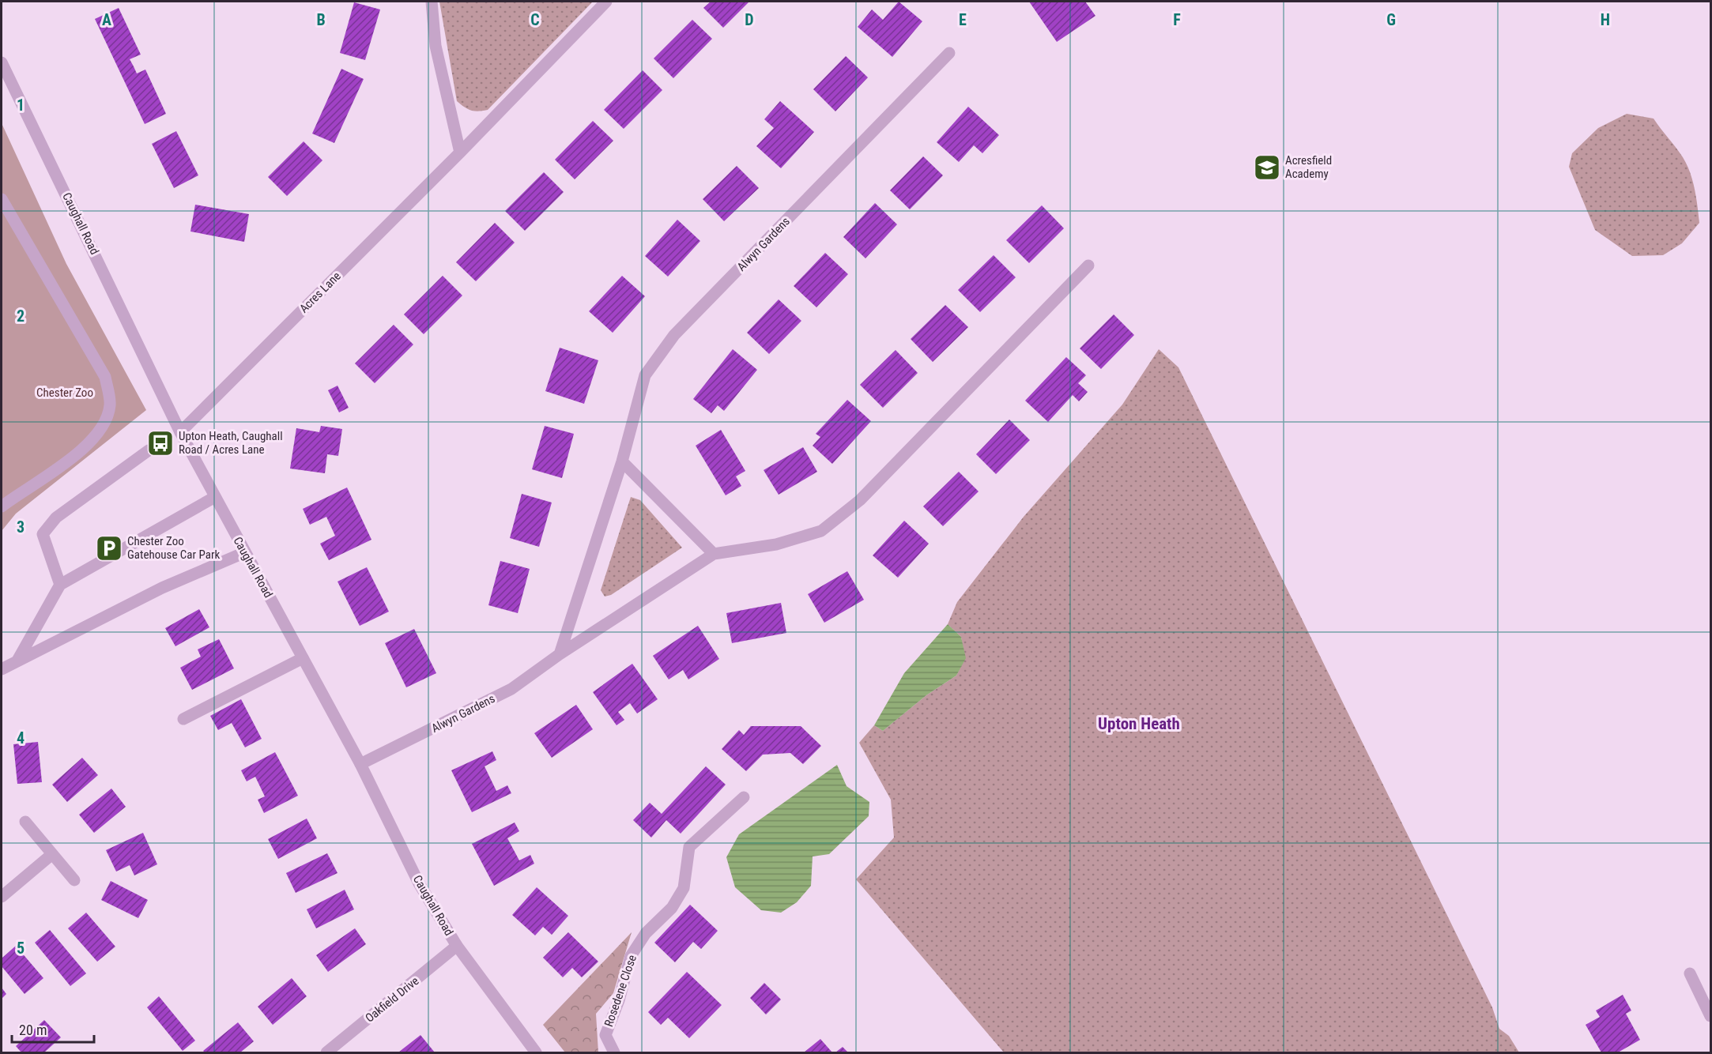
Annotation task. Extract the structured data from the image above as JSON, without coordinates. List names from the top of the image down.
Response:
{
  "streets": {
    "street": [
      "Caughall Road",
      "Alwyn Gardens",
      "Acres Lane",
      "Rosedene Close",
      "Oakfield Drive"
    ]
  },
  "crossings": [
    ["Caughall Road", "Alwyn Gardens"],
    ["Caughall Road", "Acres Lane"],
    ["Caughall Road", "Oakfield Drive"]
  ],
  "districts": ["Upton Heath"],
  "parks": ["Chester Zoo"],
  "places": {
    "school or university": ["Acresfield Academy"],
    "bus stop": ["Upton Heath, Caughall Road / Acres Lane"],
    "parking": ["Chester Zoo Gatehouse Car Park"]
  },
  "scale_bar": "20 m",
  "grid": {
    "columns": [
      "A",
      "B",
      "C",
      "D",
      "E",
      "F",
      "G",
      "H"
    ],
    "rows": [
      "1",
      "2",
      "3",
      "4",
      "5"
    ]
  }
}
